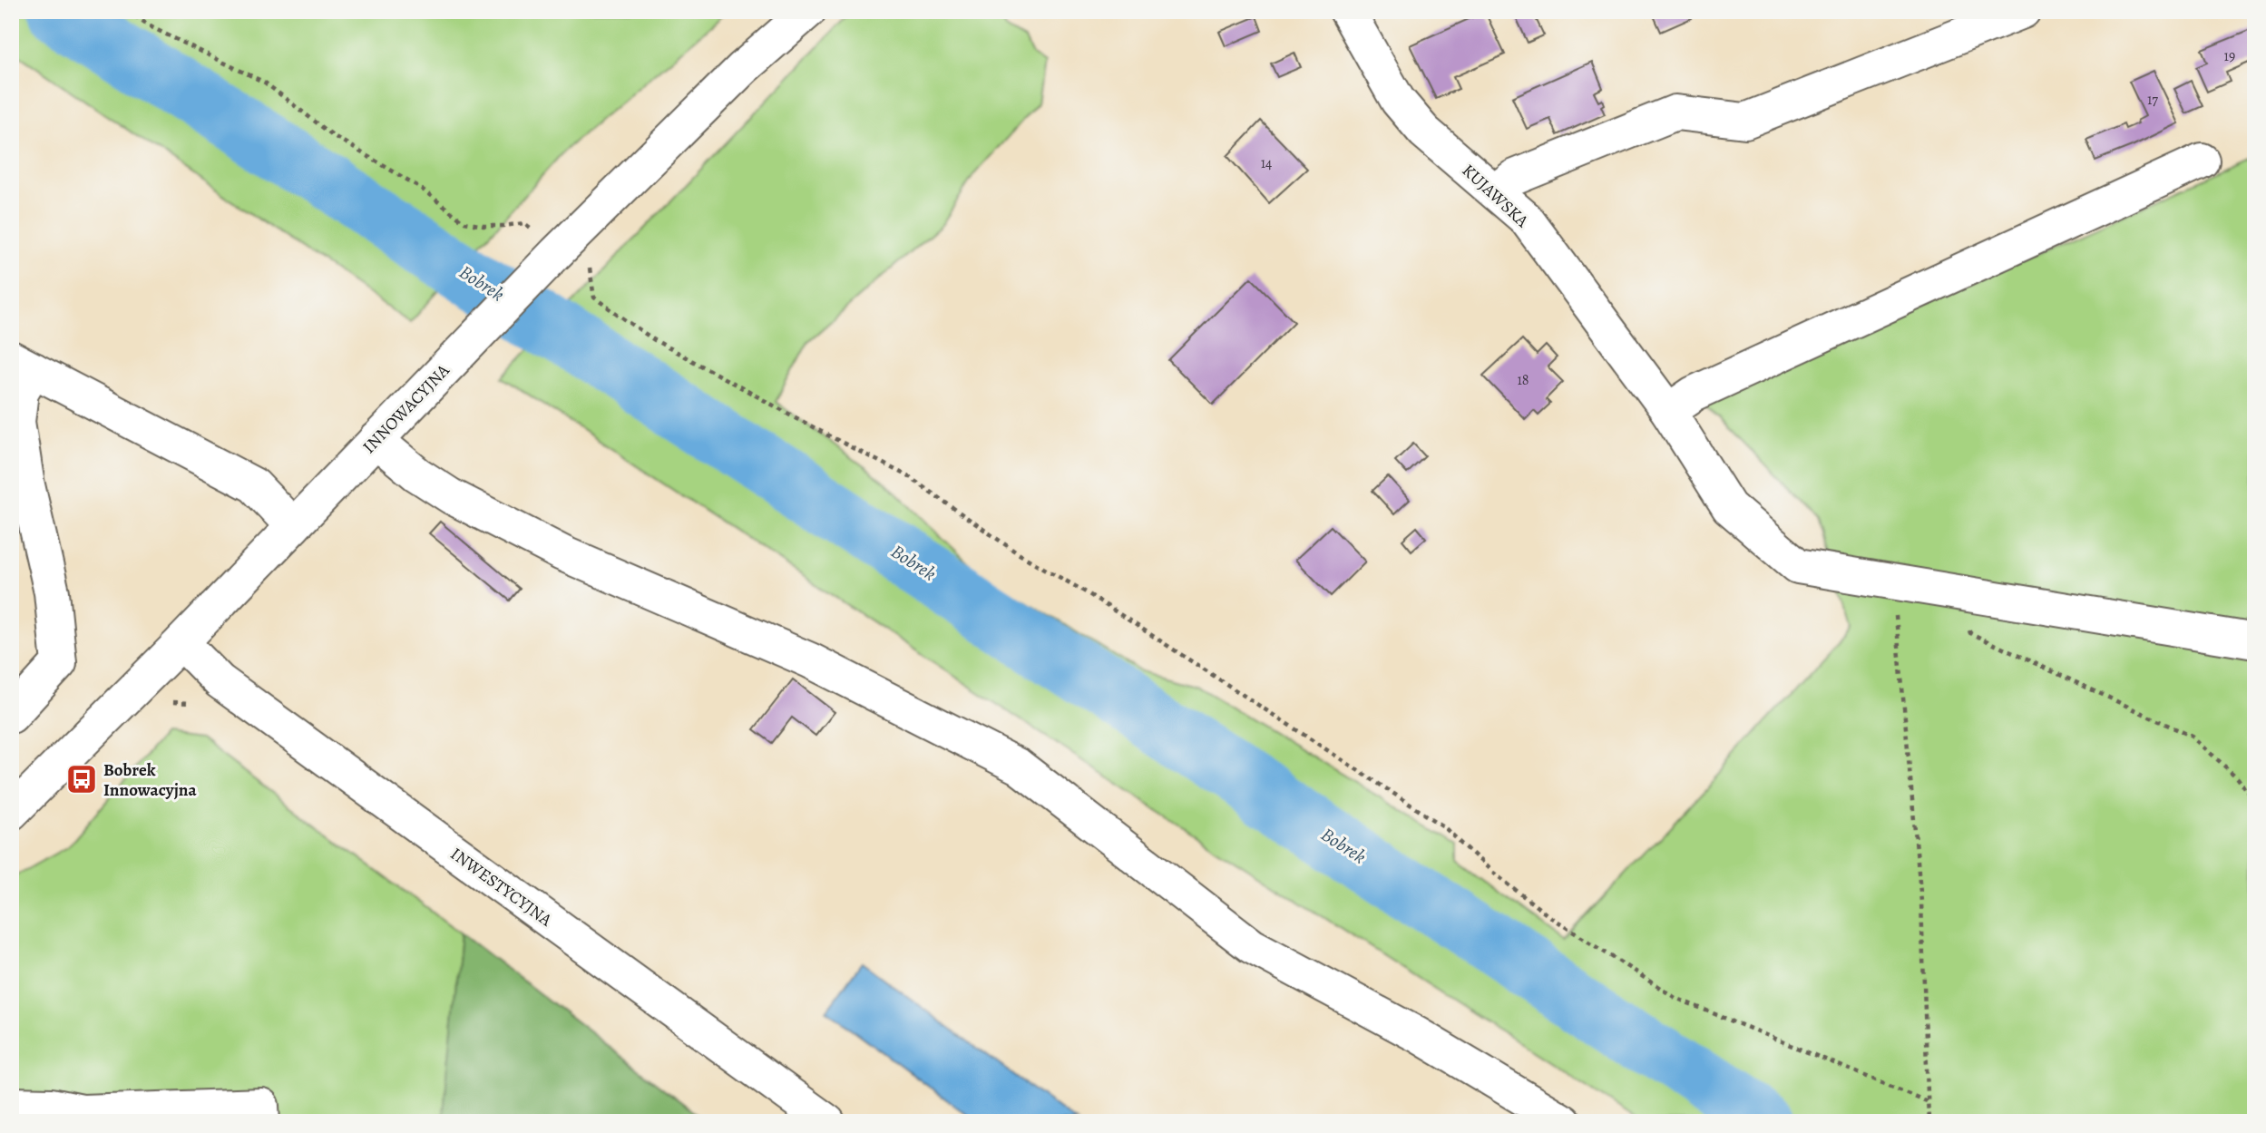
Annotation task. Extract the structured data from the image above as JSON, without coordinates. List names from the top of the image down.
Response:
{
  "streets": {
    "street": ["KUJAWSKA", "INNOWACYJNA", "INWESTYCYJNA"]
  },
  "crossings": [
    ["INNOWACYJNA", "INWESTYCYJNA"]
  ],
  "water": ["Bobrek"],
  "places": {
    "bus stop": ["Bobrek Innowacyjna"]
  },
  "house_numbers": [
    "19",
    "17",
    "14",
    "18"
  ]
}
